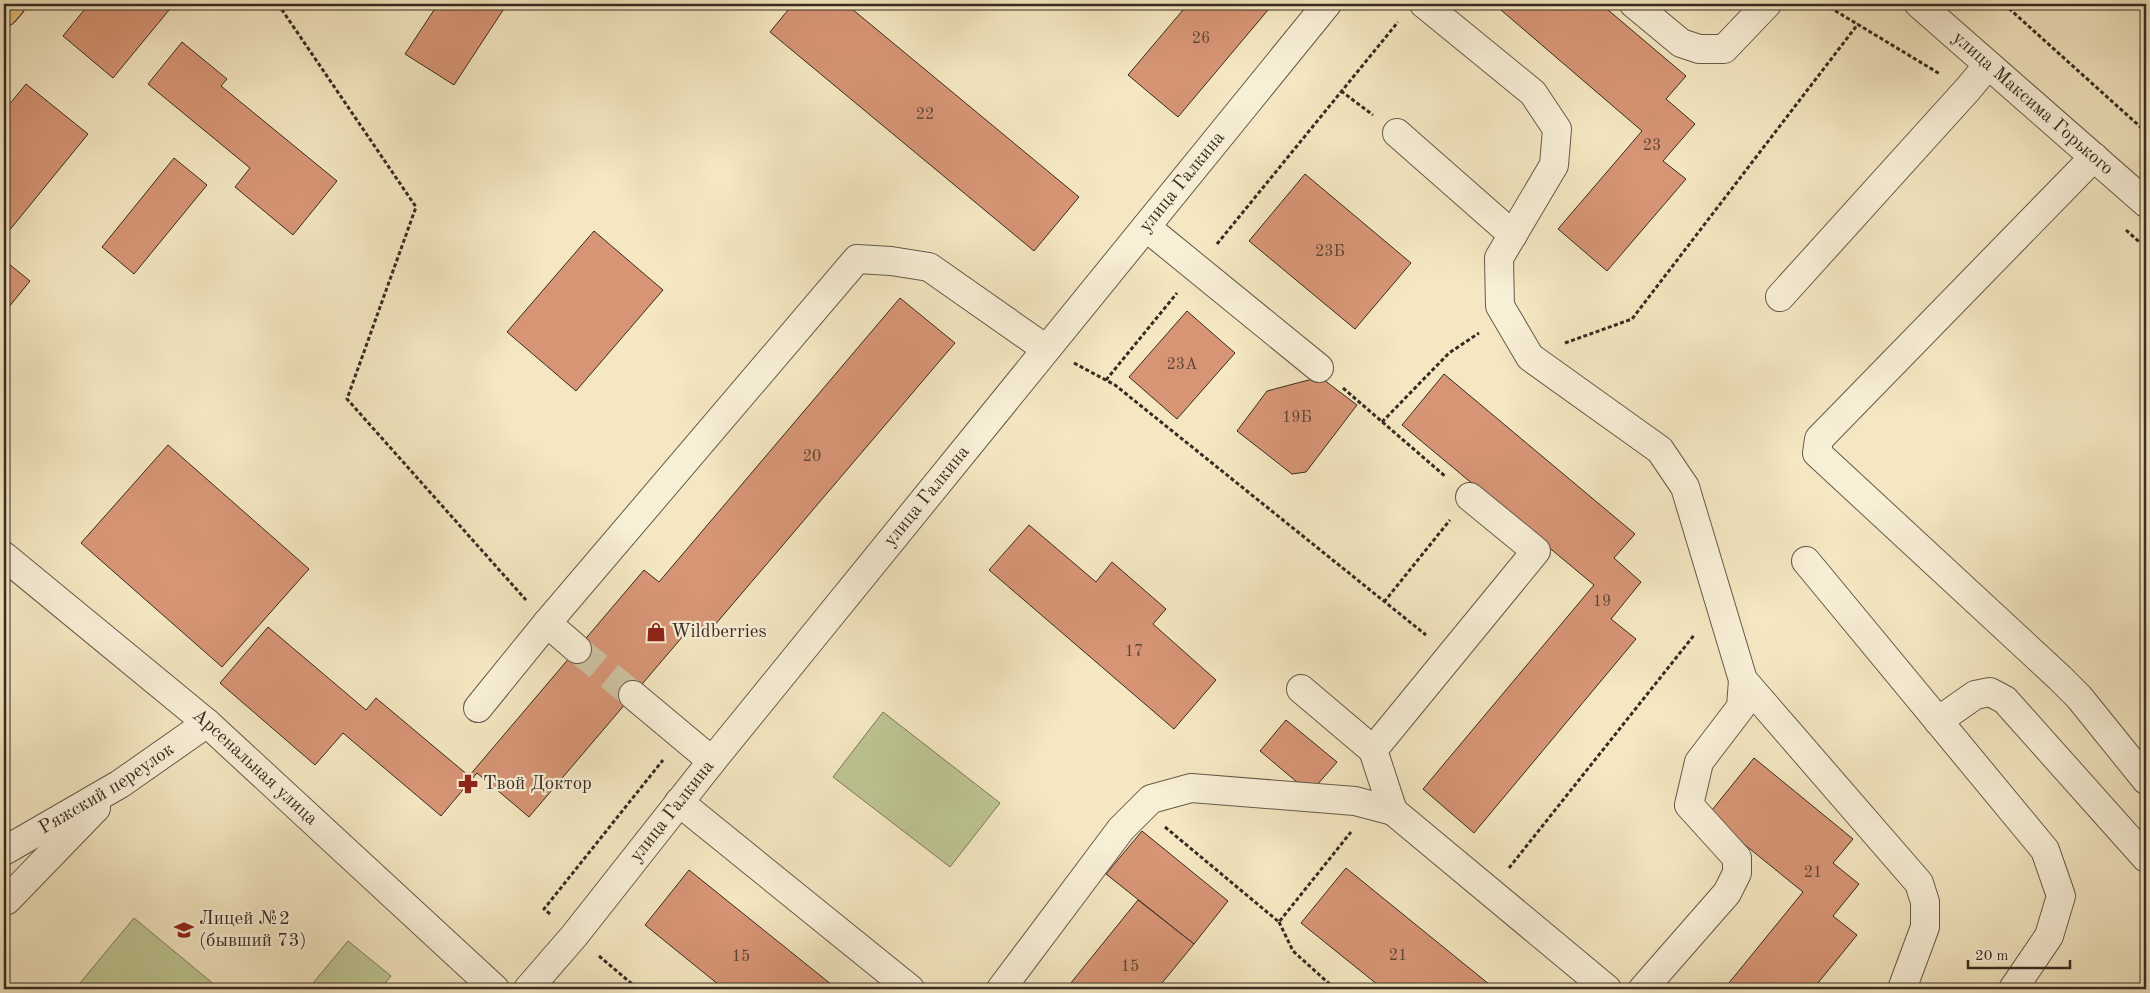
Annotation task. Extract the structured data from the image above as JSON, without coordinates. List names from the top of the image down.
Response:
{
  "streets": {
    "street": [
      "улица Максима Горького",
      "улица Галкина",
      "Арсенальная улица",
      "Ряжский переулок"
    ]
  },
  "crossings": [
    ["Арсенальная улица", "Ряжский переулок"]
  ],
  "places": {
    "shop": ["Wildberries"],
    "pharmacy": ["Твой Доктор"],
    "school or university": ["Лицей №2 (бывший 73)"]
  },
  "house_numbers": [
    "26",
    "22",
    "23",
    "23Б",
    "23А",
    "19Б",
    "20",
    "19",
    "17",
    "21",
    "21",
    "15",
    "15"
  ],
  "scale_bar": "20 m"
}
